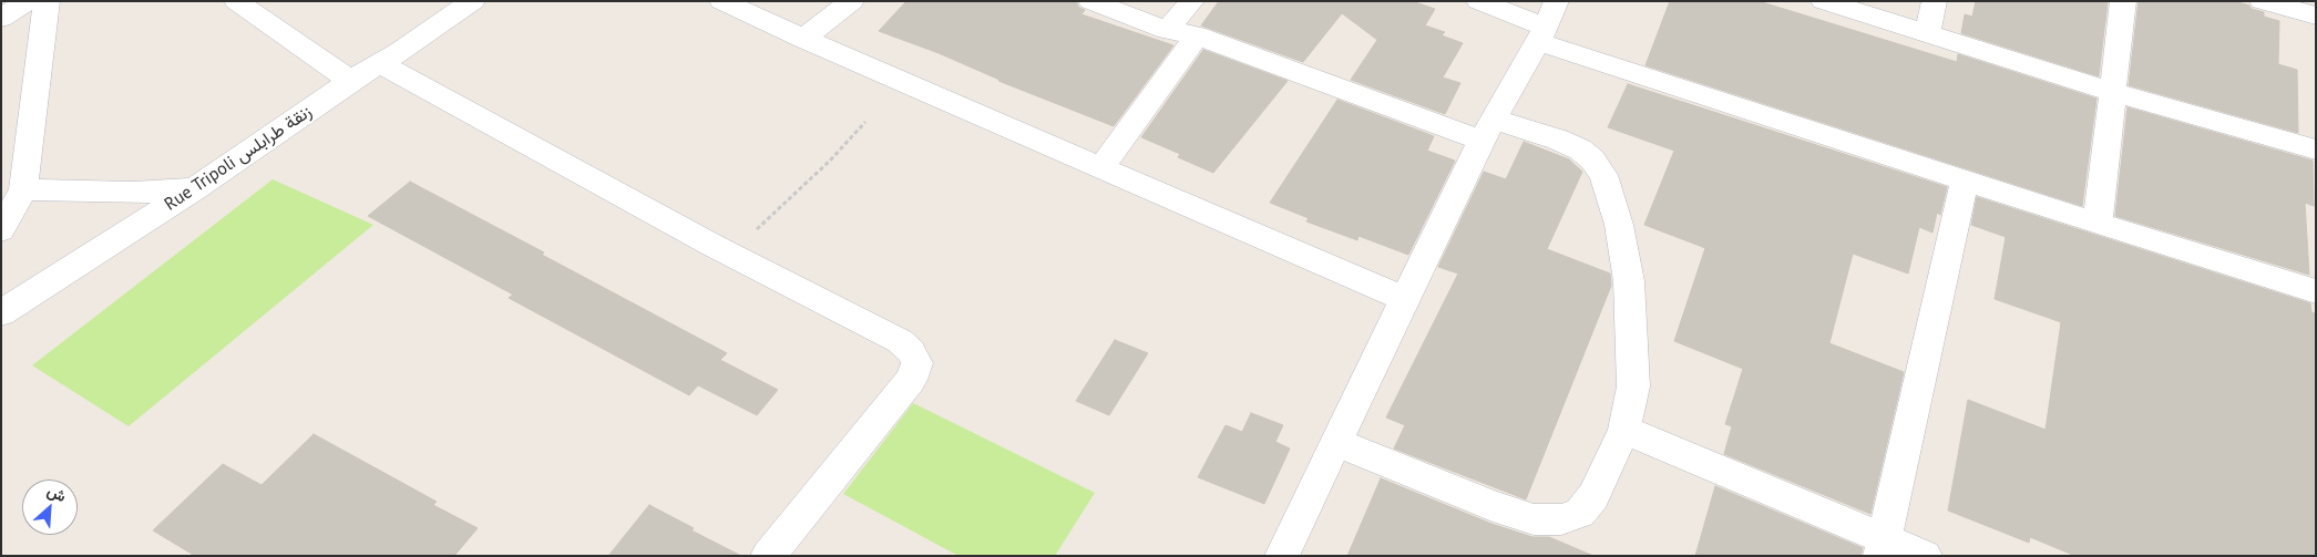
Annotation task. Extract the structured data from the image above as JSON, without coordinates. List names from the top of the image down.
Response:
{
  "streets": {
    "street": ["Rue Tripoli زنقة طرابلس"]
  },
  "north": "top right"
}
